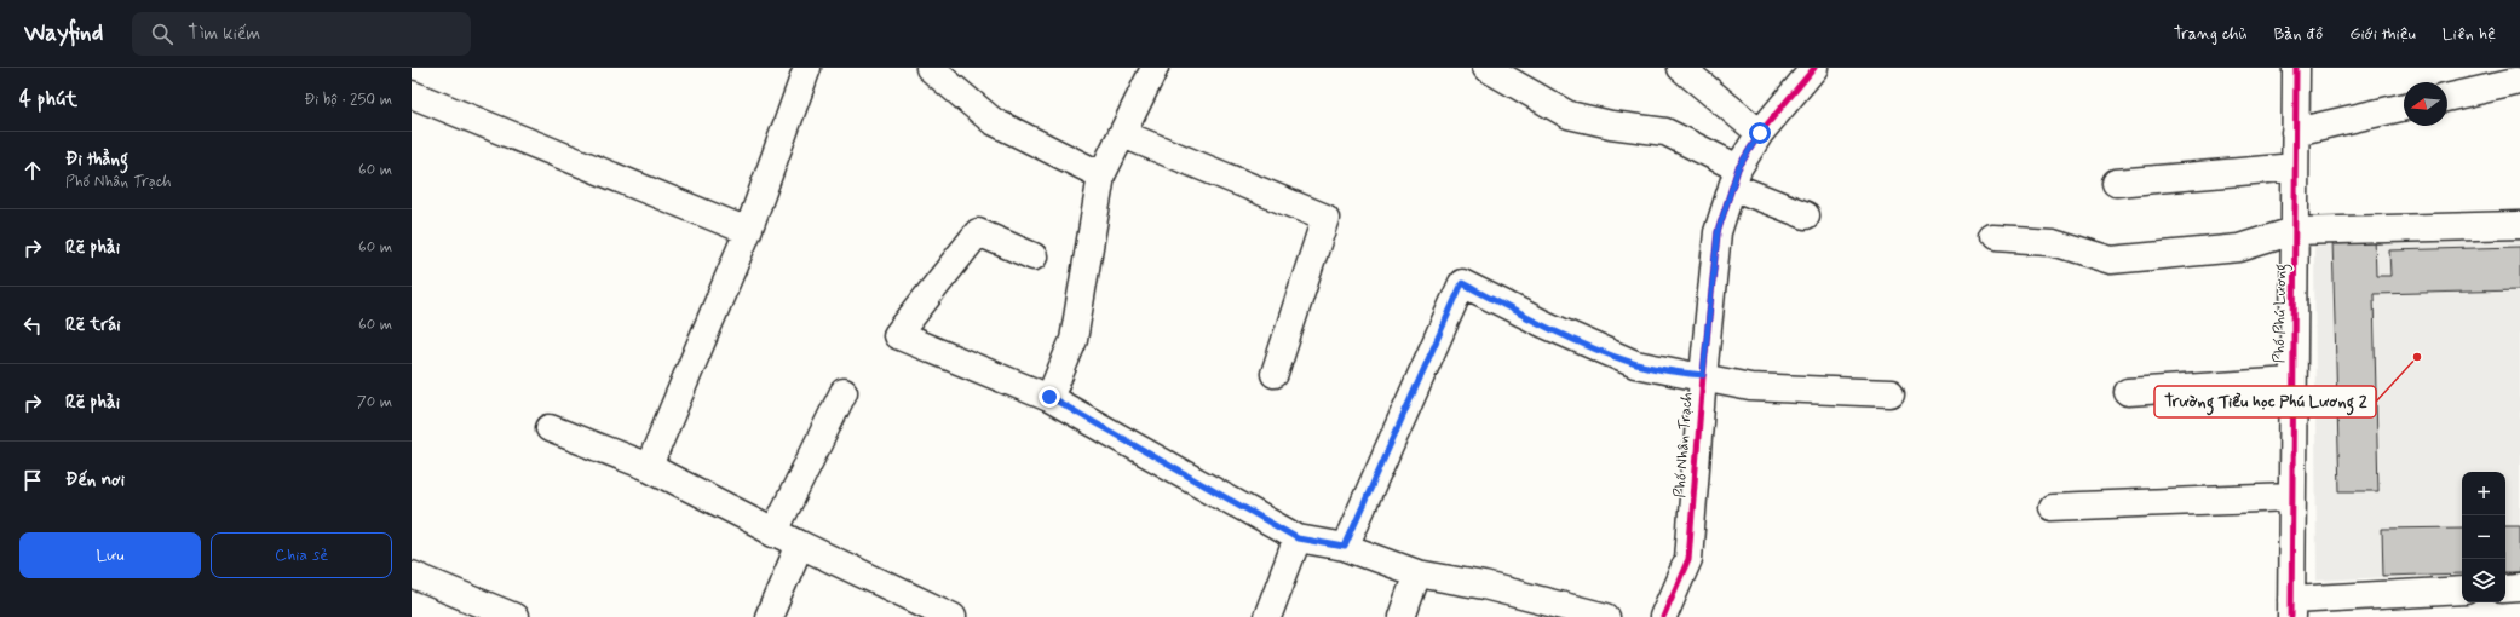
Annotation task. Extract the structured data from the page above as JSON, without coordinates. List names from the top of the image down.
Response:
{
  "streets": {
    "street": ["Phố Phú Lương", "Phố Nhân Trạch"]
  },
  "places": ["Trường Tiểu học Phú Lương 2"],
  "north": "left",
  "page": {
    "header": "Wayfind",
    "search": "Tìm kiếm",
    "nav": [
      "Trang chủ",
      "Bản đồ",
      "Giới thiệu",
      "Liên hệ"
    ],
    "heading": ["4 phút", "Đi bộ · 250 m"],
    "list": [
      ["Đi thẳng", "Phố Nhân Trạch", "60 m"],
      ["Rẽ phải", "60 m"],
      ["Rẽ trái", "60 m"],
      ["Rẽ phải", "70 m"],
      "Đến nơi"
    ],
    "map_buttons": ["+", "−"],
    "buttons": ["Lưu", "Chia sẻ"]
  }
}
